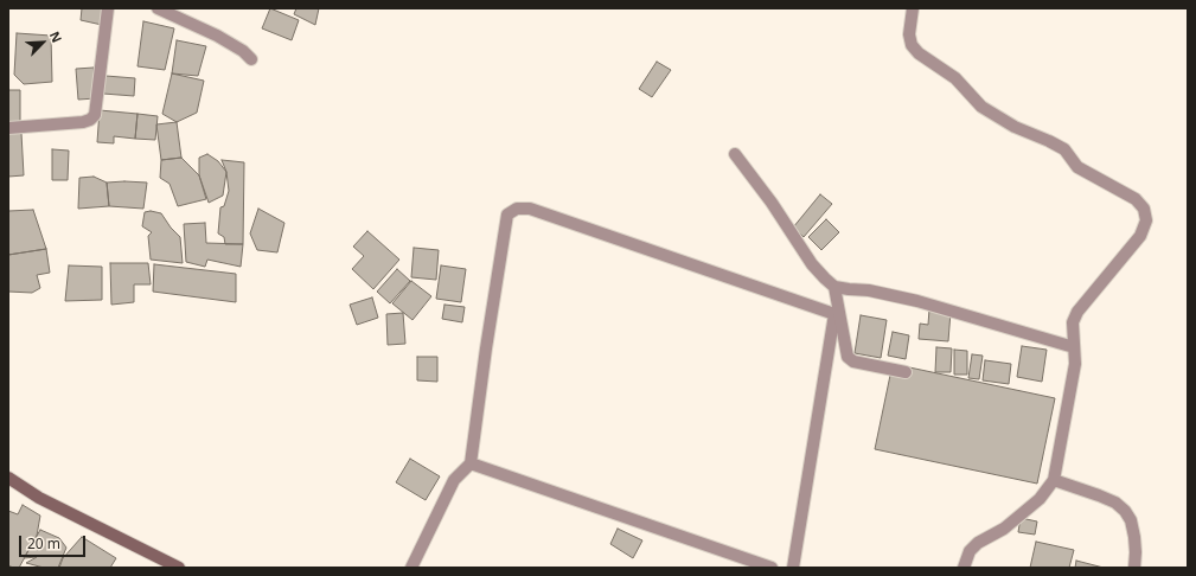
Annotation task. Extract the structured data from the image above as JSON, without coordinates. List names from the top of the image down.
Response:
{
  "scale_bar": "20 m",
  "north": "top right"
}
